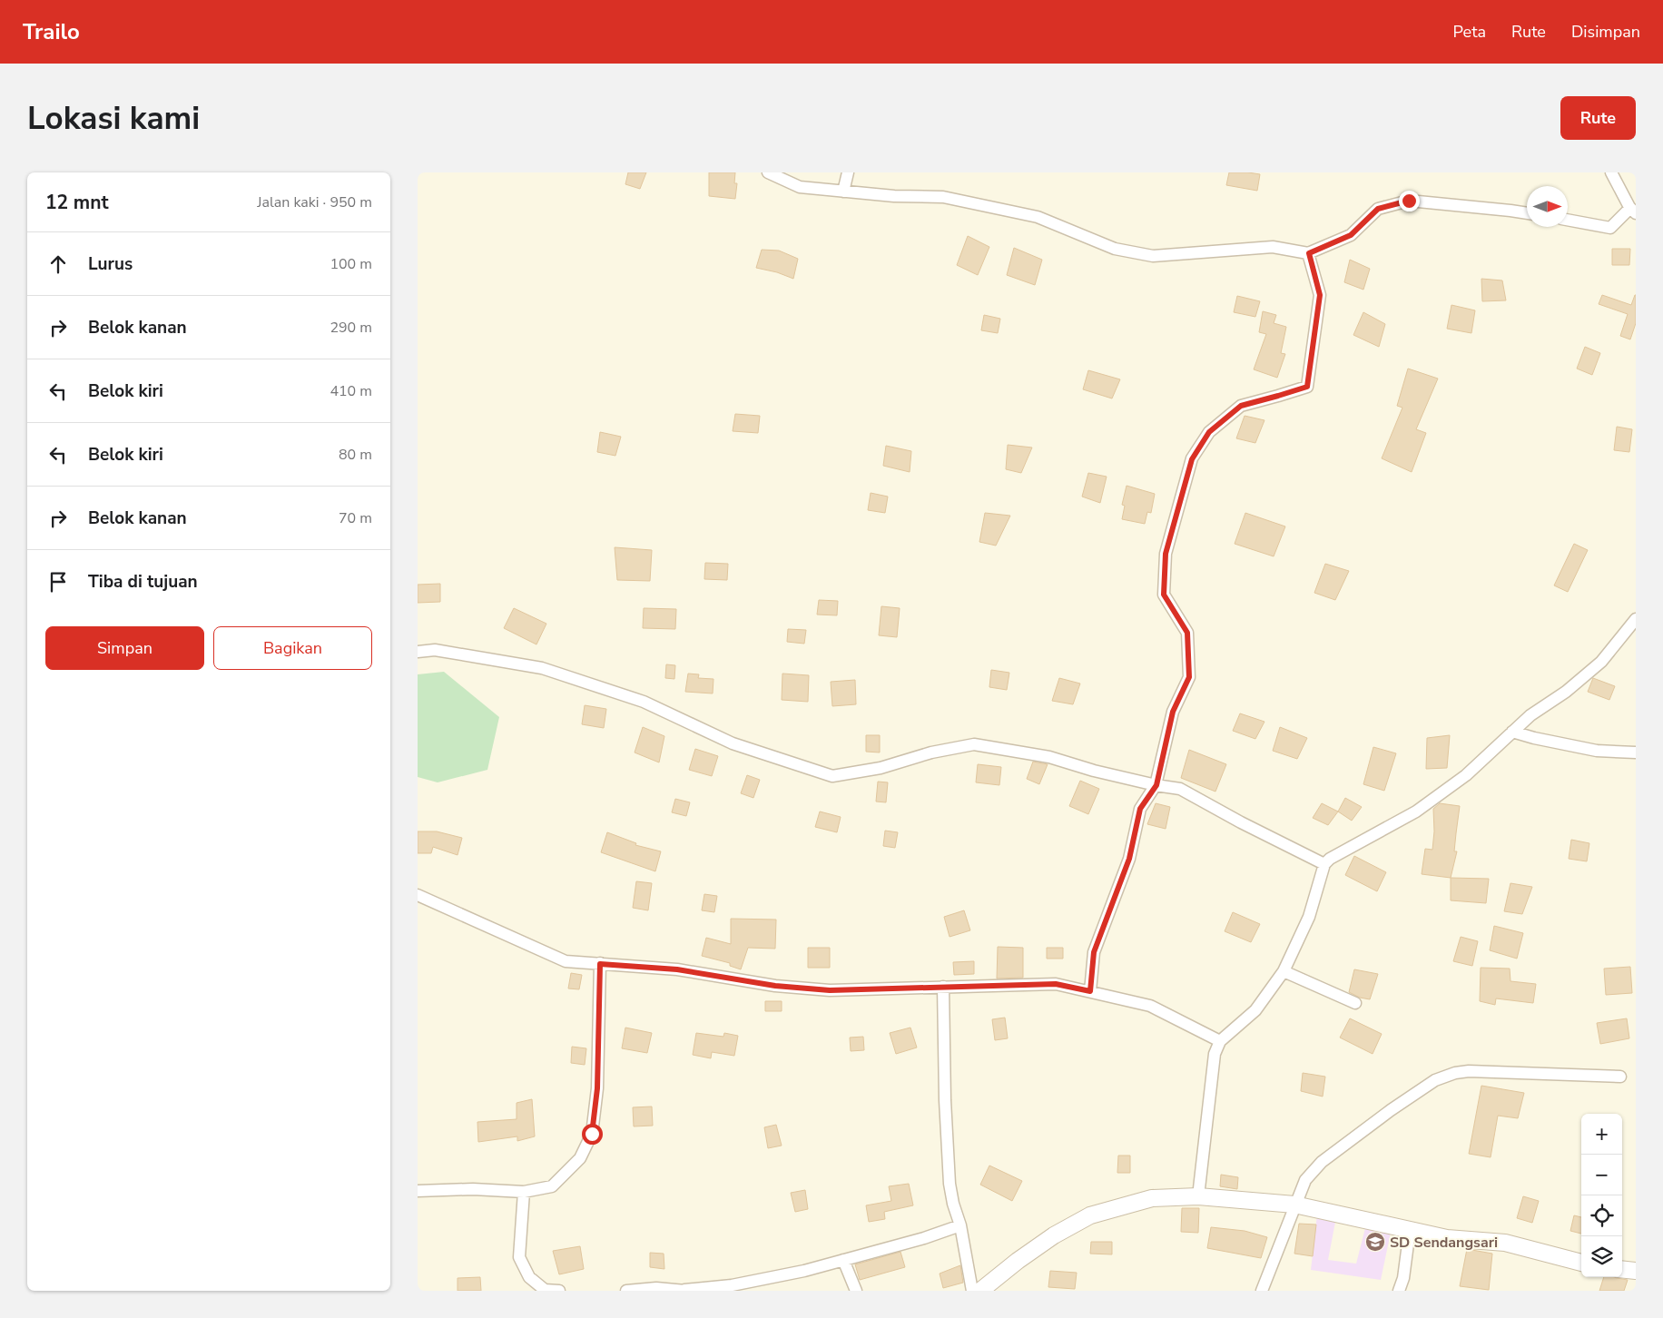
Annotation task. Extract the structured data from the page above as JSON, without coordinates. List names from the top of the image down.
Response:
{
  "places": {
    "school or university": ["SD Sendangsari"]
  },
  "north": "right",
  "page": {
    "header": "Trailo",
    "nav": ["Peta", "Rute", "Disimpan"],
    "buttons": [
      "Rute",
      ["Simpan", "Bagikan"]
    ],
    "title": "Lokasi kami",
    "heading": ["12 mnt", "Jalan kaki · 950 m"],
    "list": [
      ["Lurus", "100 m"],
      ["Belok kanan", "290 m"],
      ["Belok kiri", "410 m"],
      ["Belok kiri", "80 m"],
      ["Belok kanan", "70 m"],
      "Tiba di tujuan"
    ],
    "map_buttons": ["+", "−"]
  }
}
